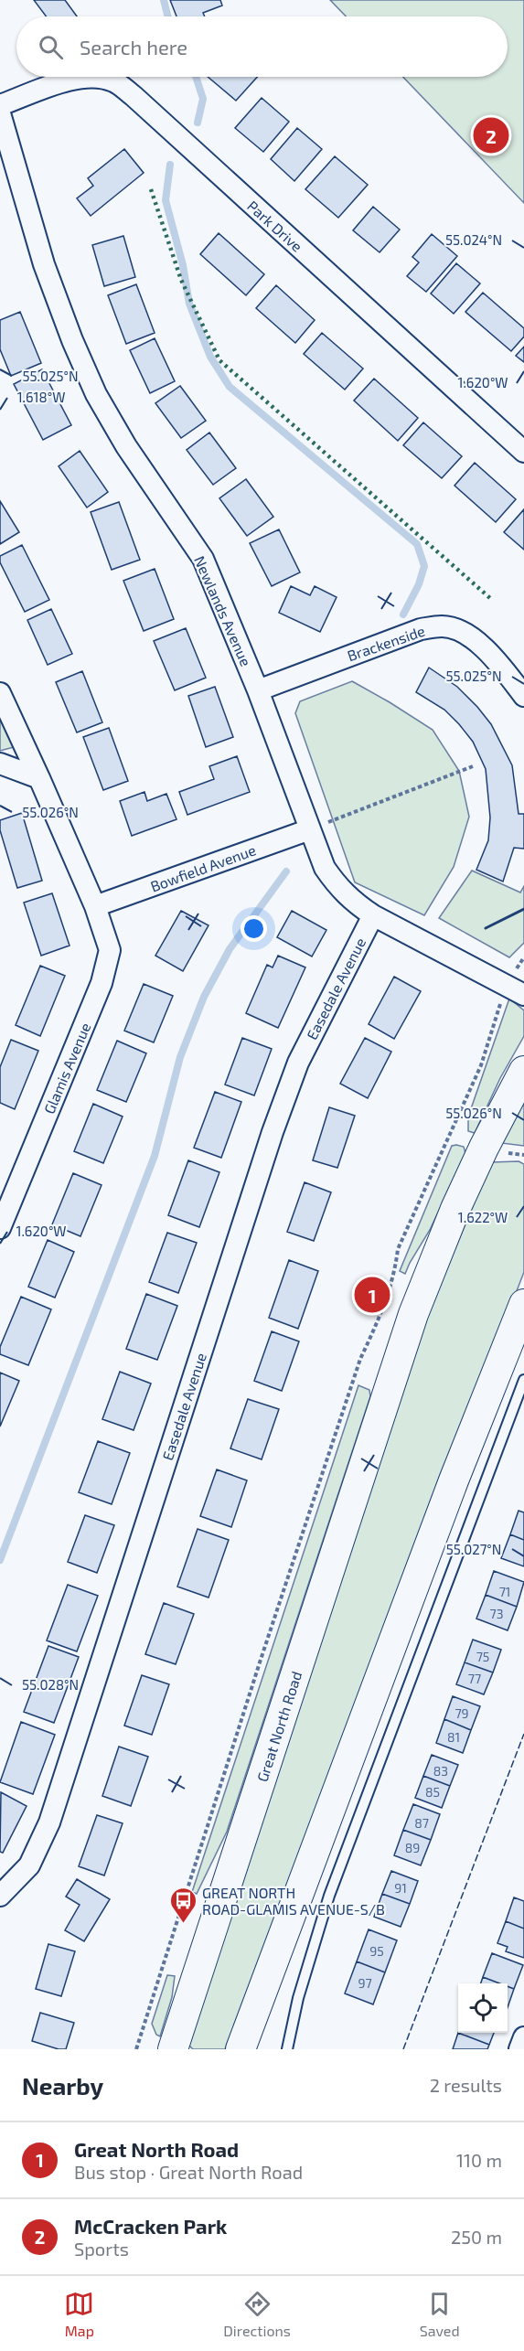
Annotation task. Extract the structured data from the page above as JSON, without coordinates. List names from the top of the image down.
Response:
{
  "streets": {
    "main road": ["Great North Road"],
    "street": [
      "Park Drive",
      "Newlands Avenue",
      "Brackenside",
      "Bowfield Avenue",
      "Easedale Avenue",
      "Glamis Avenue"
    ]
  },
  "crossings": [
    ["Newlands Avenue", "Brackenside"],
    ["Newlands Avenue", "Bowfield Avenue"],
    ["Newlands Avenue", "Easedale Avenue"],
    ["Bowfield Avenue", "Glamis Avenue"]
  ],
  "places": {
    "bus stop": ["GREAT NORTH ROAD-GLAMIS AVENUE-S/B"]
  },
  "house_numbers": [
    "71",
    "73",
    "75",
    "77",
    "79",
    "81",
    "83",
    "85",
    "87",
    "89",
    "91",
    "95",
    "97"
  ],
  "page": {
    "search": "Search here",
    "pins": ["2", "1"],
    "heading": ["Nearby", "2 results"],
    "list": [
      {
        "mark": "1",
        "name": "Great North Road",
        "note": "Bus stop · Great North Road",
        "value": "110 m"
      },
      {
        "mark": "2",
        "name": "McCracken Park",
        "note": "Sports",
        "value": "250 m"
      }
    ],
    "nav": ["Map", "Directions", "Saved"]
  },
  "coordinates": [
    "55.024°N",
    "55.025°N",
    "1.620°W",
    "1.618°W",
    "55.026°N",
    "1.622°W",
    "55.027°N",
    "55.028°N"
  ]
}
